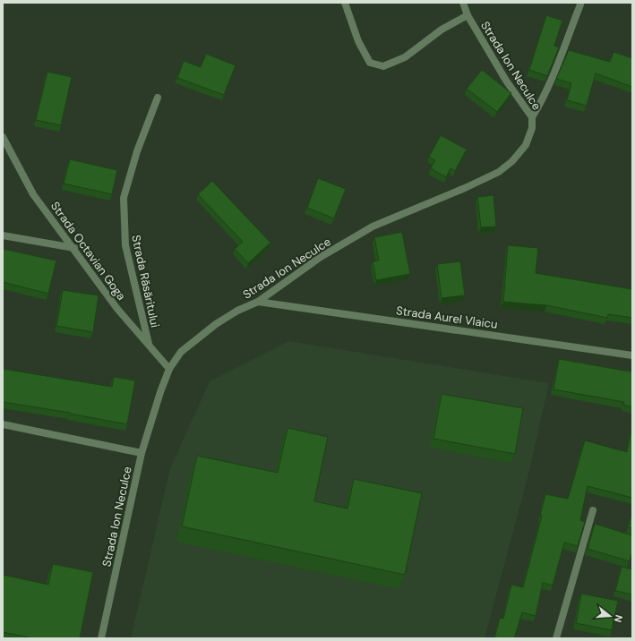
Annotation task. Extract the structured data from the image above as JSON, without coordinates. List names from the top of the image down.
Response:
{
  "streets": {
    "street": [
      "Strada Ion Neculce",
      "Strada Octavian Goga",
      "Strada Răsăritului",
      "Strada Aurel Vlaicu"
    ]
  },
  "crossings": [
    ["Strada Ion Neculce", "Strada Octavian Goga"],
    ["Strada Ion Neculce", "Strada Aurel Vlaicu"],
    ["Strada Octavian Goga", "Strada Răsăritului"]
  ],
  "north": "right"
}
